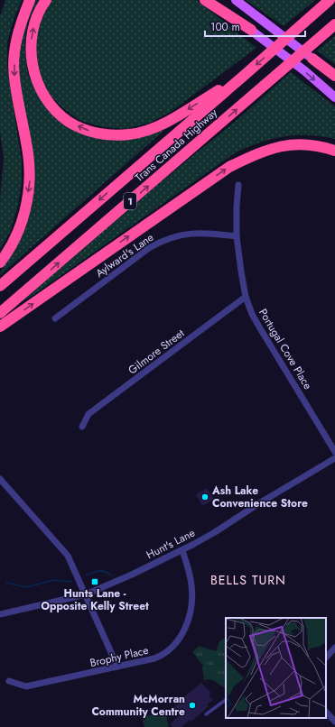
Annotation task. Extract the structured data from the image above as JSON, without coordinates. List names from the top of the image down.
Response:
{
  "streets": {
    "highway": ["Trans Canada Highway", "1"],
    "street": [
      "Aylward's Lane",
      "Portugal Cove Place",
      "Gilmore Street",
      "Hunt's Lane",
      "Brophy Place"
    ]
  },
  "crossings": [
    ["Aylward's Lane", "Portugal Cove Place"],
    ["Portugal Cove Place", "Gilmore Street"],
    ["Hunt's Lane", "Brophy Place"]
  ],
  "districts": ["BELLS TURN"],
  "places": {
    "other": ["Ash Lake Convenience Store", "McMorran Community Centre"],
    "transit": ["Hunts Lane - Opposite Kelly Street"]
  },
  "scale_bar": "100 m"
}
